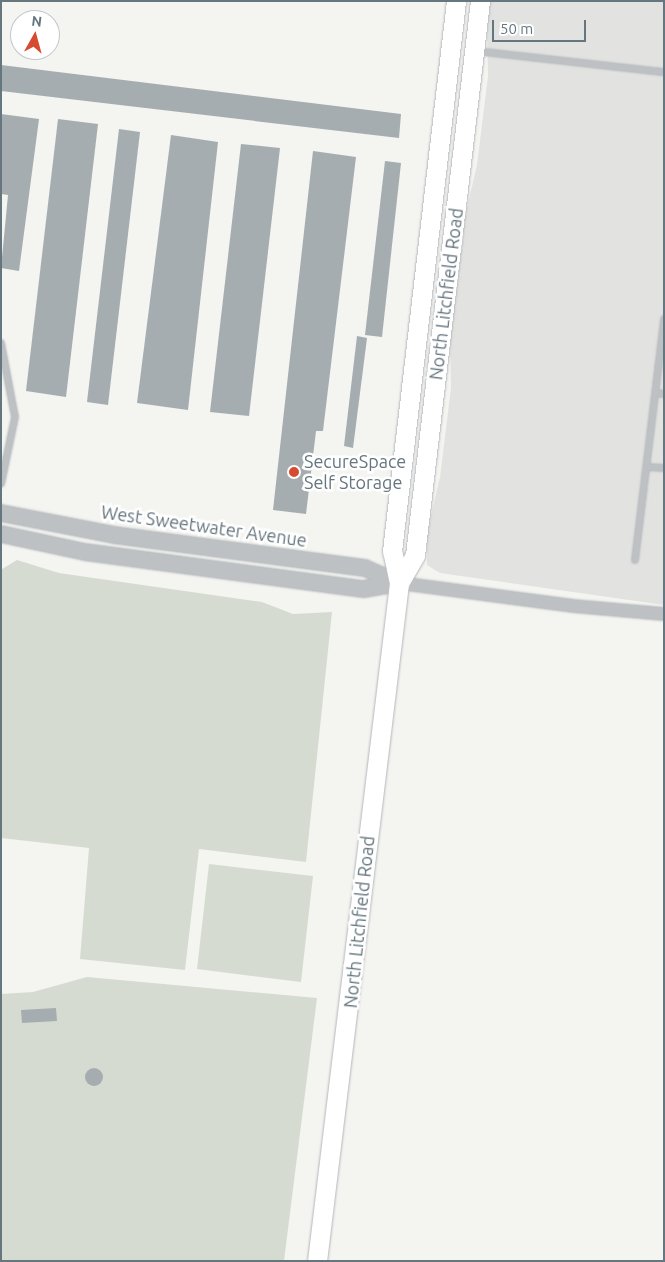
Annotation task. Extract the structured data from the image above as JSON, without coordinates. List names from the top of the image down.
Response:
{
  "streets": {
    "main road": ["North Litchfield Road"],
    "street": ["West Sweetwater Avenue"]
  },
  "crossings": [
    ["North Litchfield Road", "West Sweetwater Avenue"]
  ],
  "places": ["SecureSpace Self Storage"],
  "scale_bar": "50 m",
  "north": "top"
}
